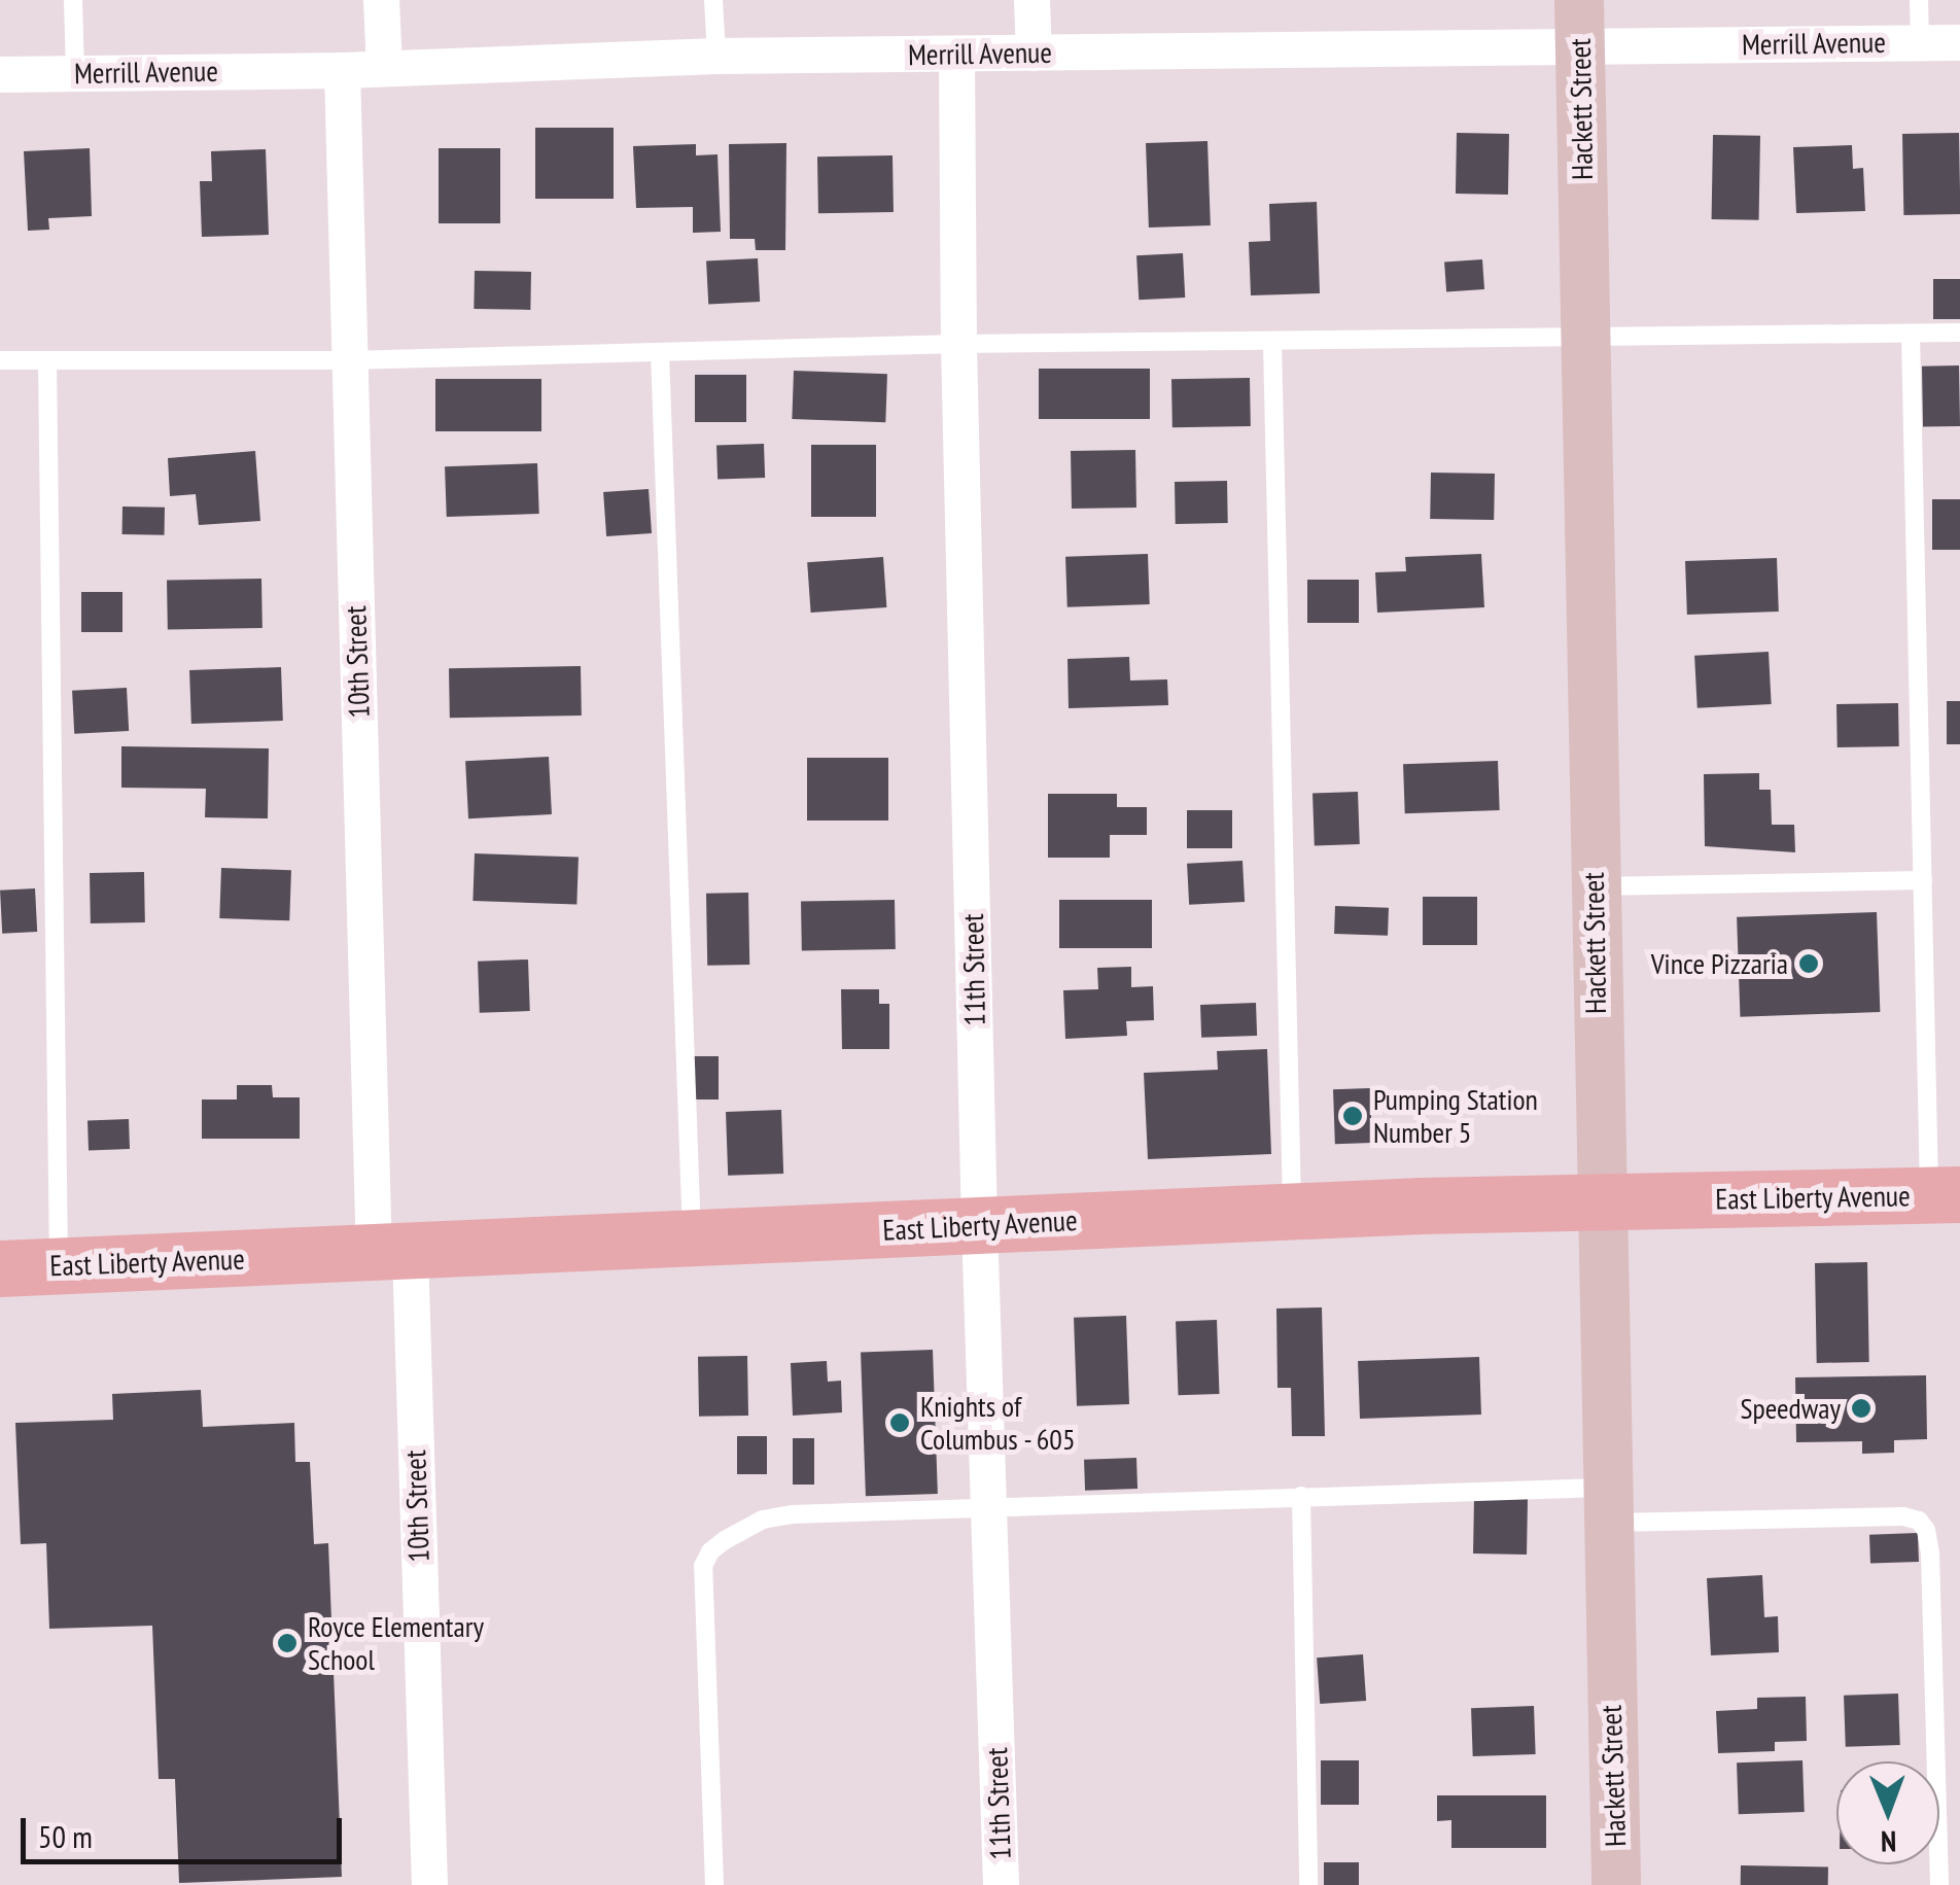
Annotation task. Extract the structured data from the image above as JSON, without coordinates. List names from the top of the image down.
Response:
{
  "streets": {
    "main road": ["East Liberty Avenue"],
    "street": [
      "Merrill Avenue",
      "Hackett Street",
      "10th Street",
      "11th Street"
    ]
  },
  "crossings": [
    ["Merrill Avenue", "Hackett Street"],
    ["Merrill Avenue", "10th Street"],
    ["Merrill Avenue", "11th Street"],
    ["Hackett Street", "East Liberty Avenue"],
    ["10th Street", "East Liberty Avenue"],
    ["11th Street", "East Liberty Avenue"]
  ],
  "places": [
    "Vince Pizzaria",
    "Pumping Station Number 5",
    "Speedway",
    "Knights of Columbus - 605",
    "Royce Elementary School"
  ],
  "scale_bar": "50 m",
  "north": "bottom"
}
